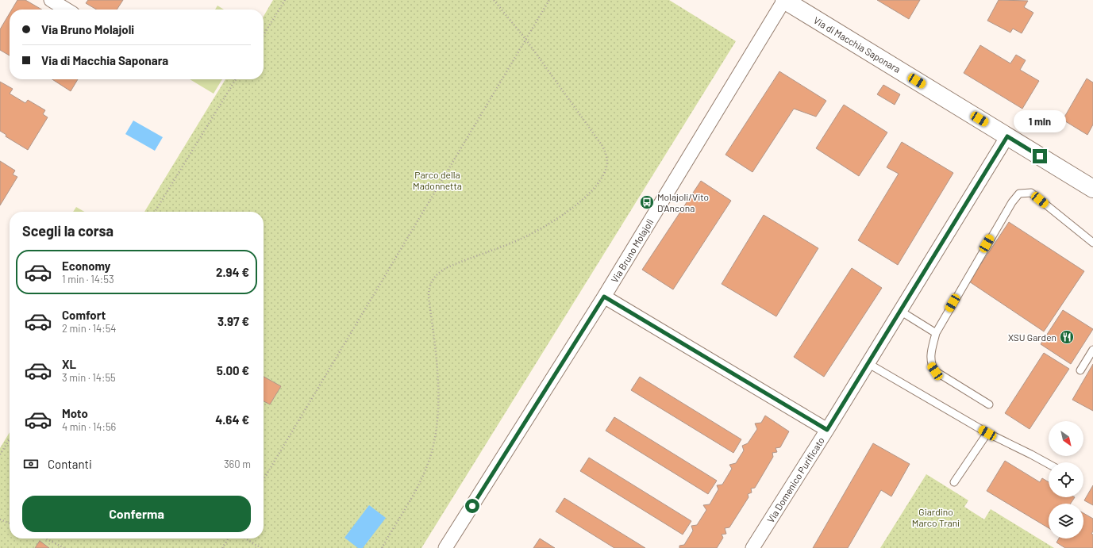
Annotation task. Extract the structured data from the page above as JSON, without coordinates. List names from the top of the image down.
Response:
{
  "streets": {
    "street": ["Via di Macchia Saponara", "Via Bruno Molajoli", "Via Domenico Purificato"]
  },
  "crossings": [
    ["Via di Macchia Saponara", "Via Bruno Molajoli"],
    ["Via di Macchia Saponara", "Via Domenico Purificato"]
  ],
  "parks": ["Parco della Madonnetta", "Giardino Marco Trani"],
  "places": {
    "bus stop": ["Molajoli/Vito D'Ancona"],
    "restaurant": ["XSU Garden"]
  },
  "north": "bottom right",
  "page": {
    "banner": ["Via Bruno Molajoli", "Via di Macchia Saponara"],
    "bubble": "1 min",
    "heading": "Scegli la corsa",
    "list": [
      {
        "name": "Economy",
        "note": "1 min · 14:53",
        "value": "2.94 €"
      },
      {
        "name": "Comfort",
        "note": "2 min · 14:54",
        "value": "3.97 €"
      },
      {
        "name": "XL",
        "note": "3 min · 14:55",
        "value": "5.00 €"
      },
      {
        "name": "Moto",
        "note": "4 min · 14:56",
        "value": "4.64 €"
      }
    ],
    "pay": ["Contanti", "360 m"],
    "buttons": "Conferma"
  }
}
